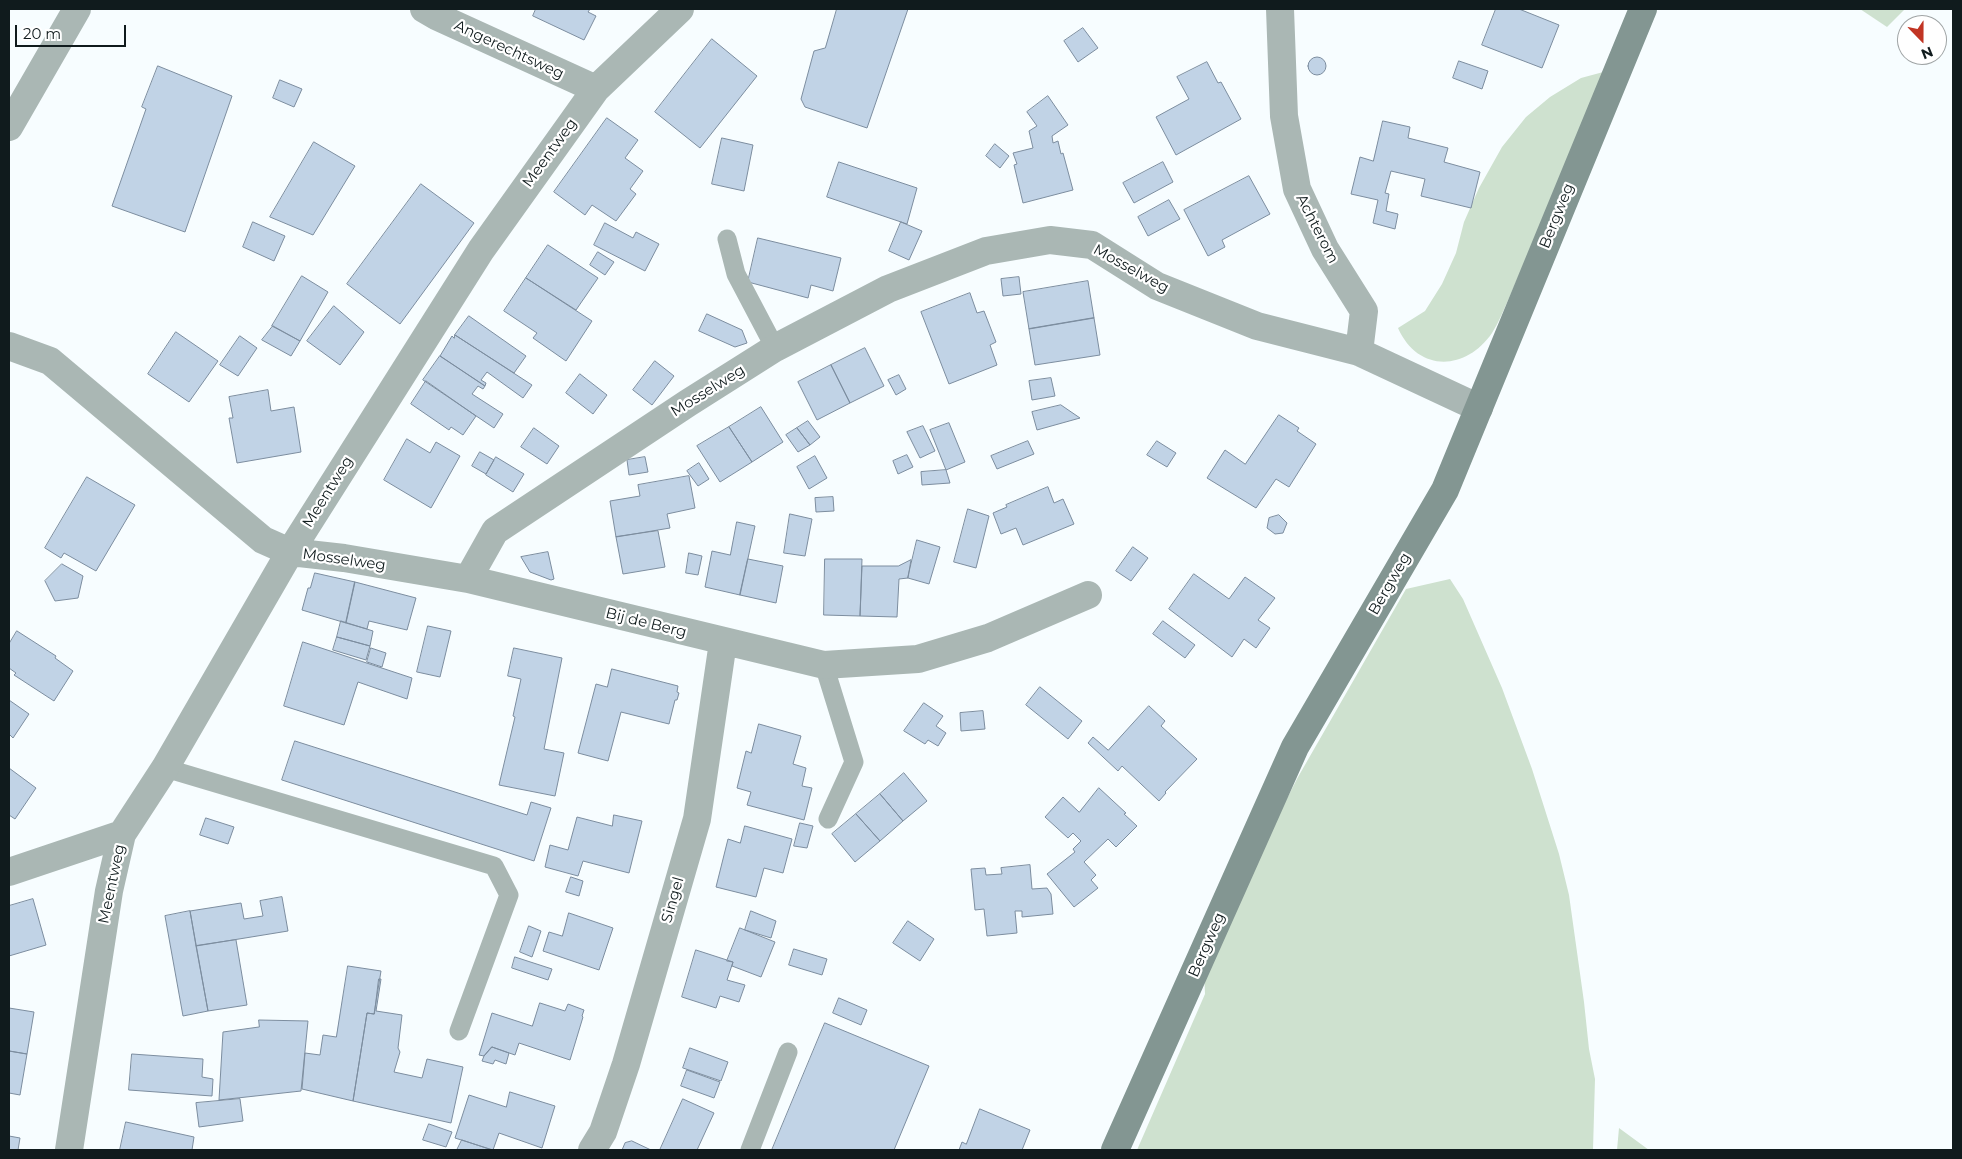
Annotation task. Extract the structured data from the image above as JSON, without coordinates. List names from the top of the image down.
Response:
{
  "streets": {
    "street": [
      "Angerechtsweg",
      "Meentweg",
      "Bergweg",
      "Achterom",
      "Mosselweg",
      "Bij de Berg",
      "Singel"
    ]
  },
  "crossings": [
    ["Angerechtsweg", "Meentweg"],
    ["Meentweg", "Mosselweg"],
    ["Bergweg", "Mosselweg"],
    ["Achterom", "Mosselweg"],
    ["Mosselweg", "Bij de Berg"],
    ["Bij de Berg", "Singel"]
  ],
  "scale_bar": "20 m",
  "north": "bottom"
}
